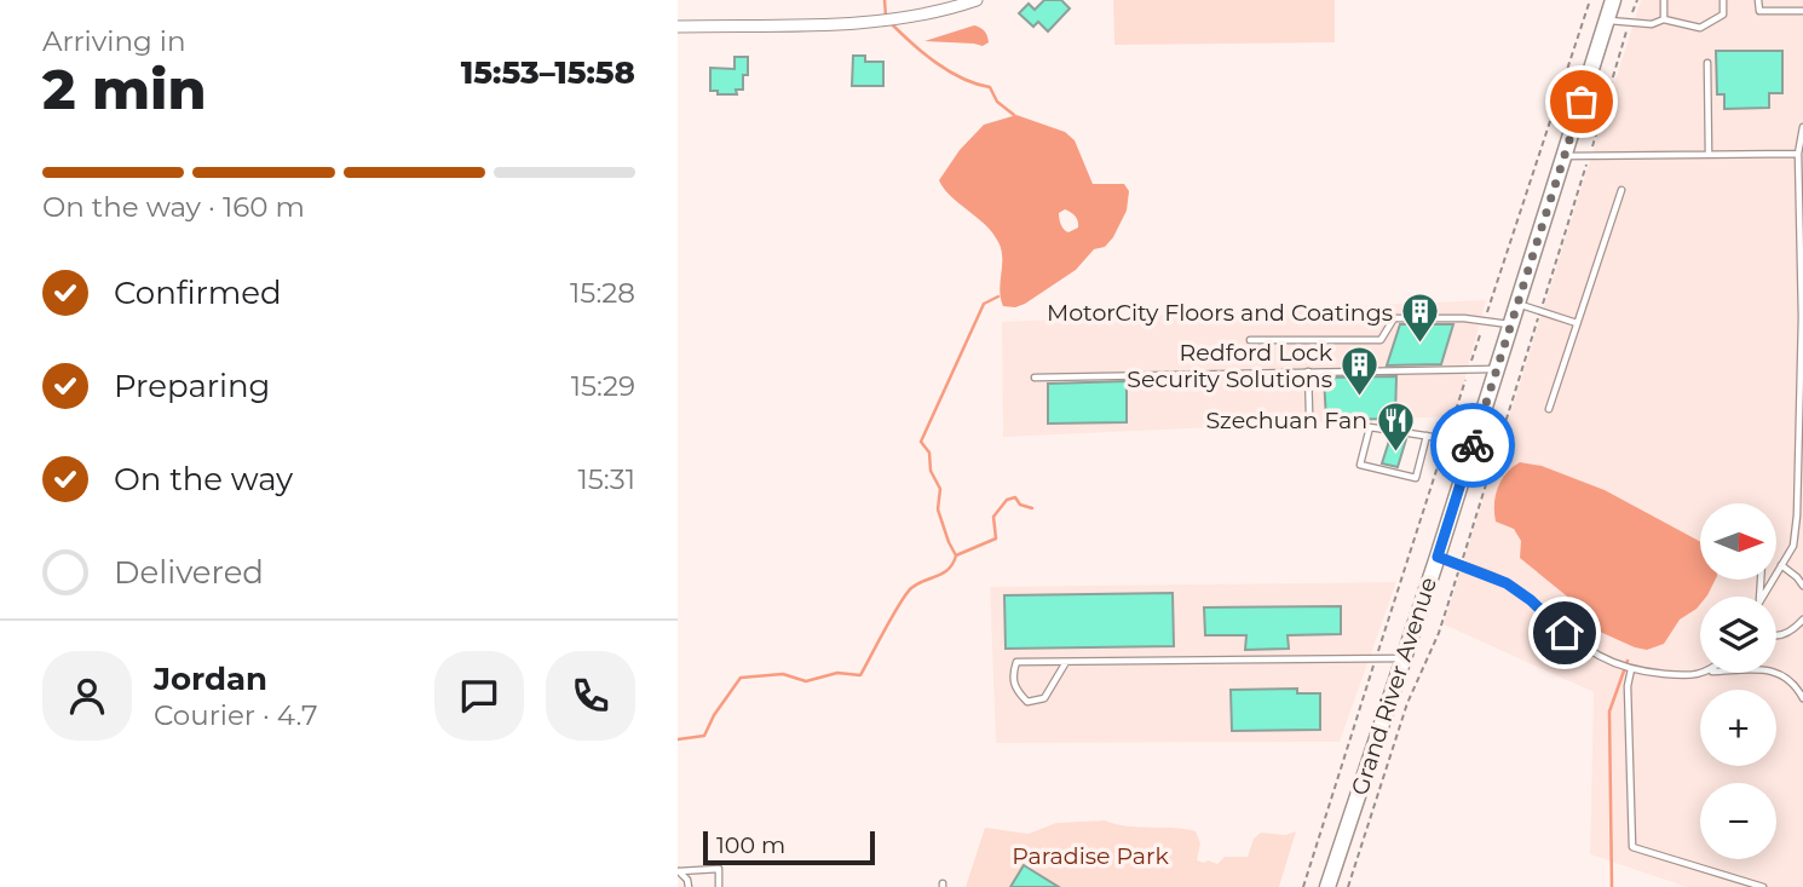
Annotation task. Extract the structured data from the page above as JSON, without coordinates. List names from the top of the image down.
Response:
{
  "streets": {
    "main road": ["Grand River Avenue"]
  },
  "parks": ["Paradise Park"],
  "places": {
    "building": ["MotorCity Floors and Coatings", "Redford Lock Security Solutions"],
    "restaurant": ["Szechuan Fan"]
  },
  "scale_bar": "100 m",
  "north": "right",
  "page": {
    "heading": ["2 min", "Arriving in", "15:53–15:58"],
    "panel": ["Jordan", "Courier · 4.7"],
    "bar": "On the way · 160 m",
    "list": [
      ["Confirmed", "15:28"],
      ["Preparing", "15:29"],
      ["On the way", "15:31"],
      "Delivered"
    ],
    "map_buttons": ["+", "−"],
    "scale": "100 m"
  }
}
